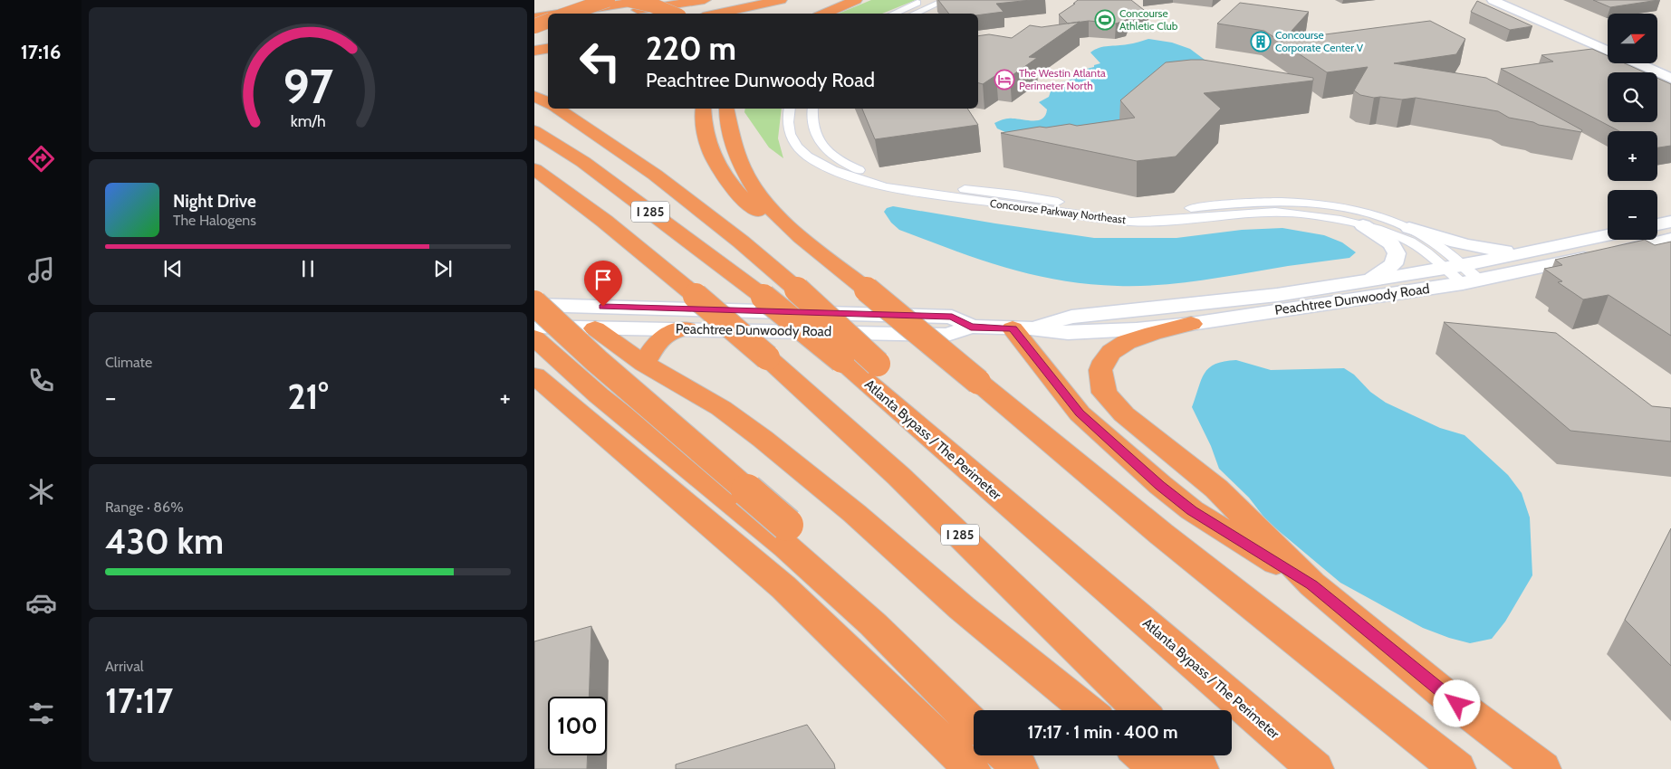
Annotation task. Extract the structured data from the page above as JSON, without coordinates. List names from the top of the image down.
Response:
{
  "streets": {
    "highway": ["I 285", "Atlanta Bypass / The Perimeter"],
    "main road": ["Peachtree Dunwoody Road"],
    "street": ["Concourse Parkway Northeast"]
  },
  "crossings": [
    ["Concourse Parkway Northeast", "Peachtree Dunwoody Road"]
  ],
  "places": {
    "sports": ["Concourse Athletic Club"],
    "building": ["Concourse Corporate Center V"],
    "hotel": ["The Westin Atlanta Perimeter North"]
  },
  "north": "right",
  "page": {
    "tabs": "17:16",
    "map_buttons": ["+", "−"],
    "turn": ["220 m", "Peachtree Dunwoody Road"],
    "song": ["Night Drive", "The Halogens"],
    "tile": [
      "Climate",
      ["Range · 86%", "430 km"],
      ["Arrival", "17:17"]
    ],
    "heat": ["−", "21°", "+"],
    "limit": "100",
    "trip": "17:17 · 1 min · 400 m",
    "gauge": ["97", "km/h"]
  }
}
